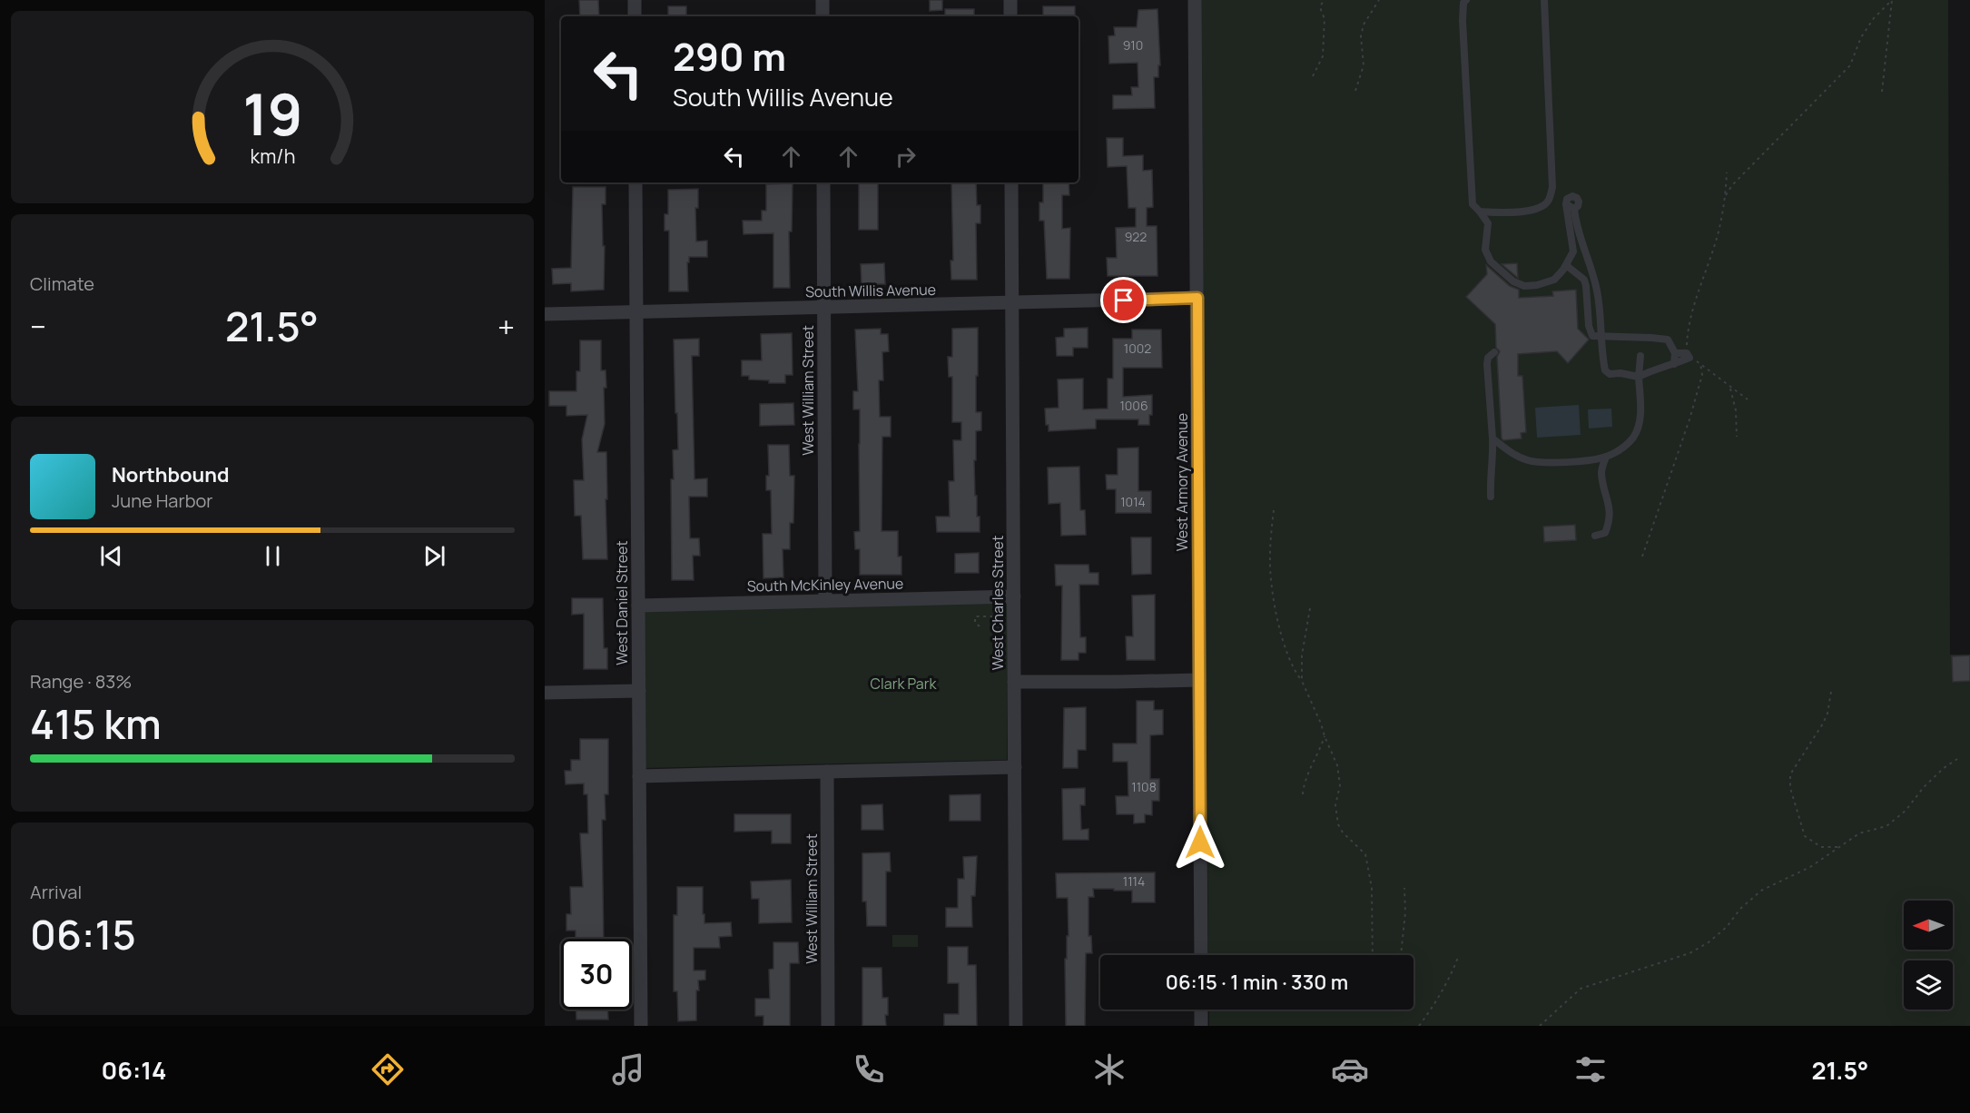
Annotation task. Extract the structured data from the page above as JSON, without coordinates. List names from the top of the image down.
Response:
{
  "streets": {
    "street": [
      "South Willis Avenue",
      "West William Street",
      "West Armory Avenue",
      "South McKinley Avenue",
      "West Daniel Street",
      "West Charles Street"
    ]
  },
  "crossings": [
    ["South Willis Avenue", "West William Street"],
    ["South Willis Avenue", "West Armory Avenue"],
    ["South Willis Avenue", "West Daniel Street"],
    ["South Willis Avenue", "West Charles Street"],
    ["West William Street", "South McKinley Avenue"],
    ["South McKinley Avenue", "West Daniel Street"],
    ["South McKinley Avenue", "West Charles Street"]
  ],
  "parks": ["Clark Park"],
  "house_numbers": [
    "910",
    "922",
    "1002",
    "1006",
    "1014",
    "1108",
    "1114"
  ],
  "north": "left",
  "page": {
    "turn": ["290 m", "South Willis Avenue"],
    "tile": [
      "Climate",
      ["Range · 83%", "415 km"],
      ["Arrival", "06:15"]
    ],
    "heat": ["−", "21.5°", "+"],
    "song": ["Northbound", "June Harbor"],
    "limit": "30",
    "trip": "06:15 · 1 min · 330 m",
    "tabs": ["06:14", "21.5°"],
    "gauge": ["19", "km/h"]
  }
}
